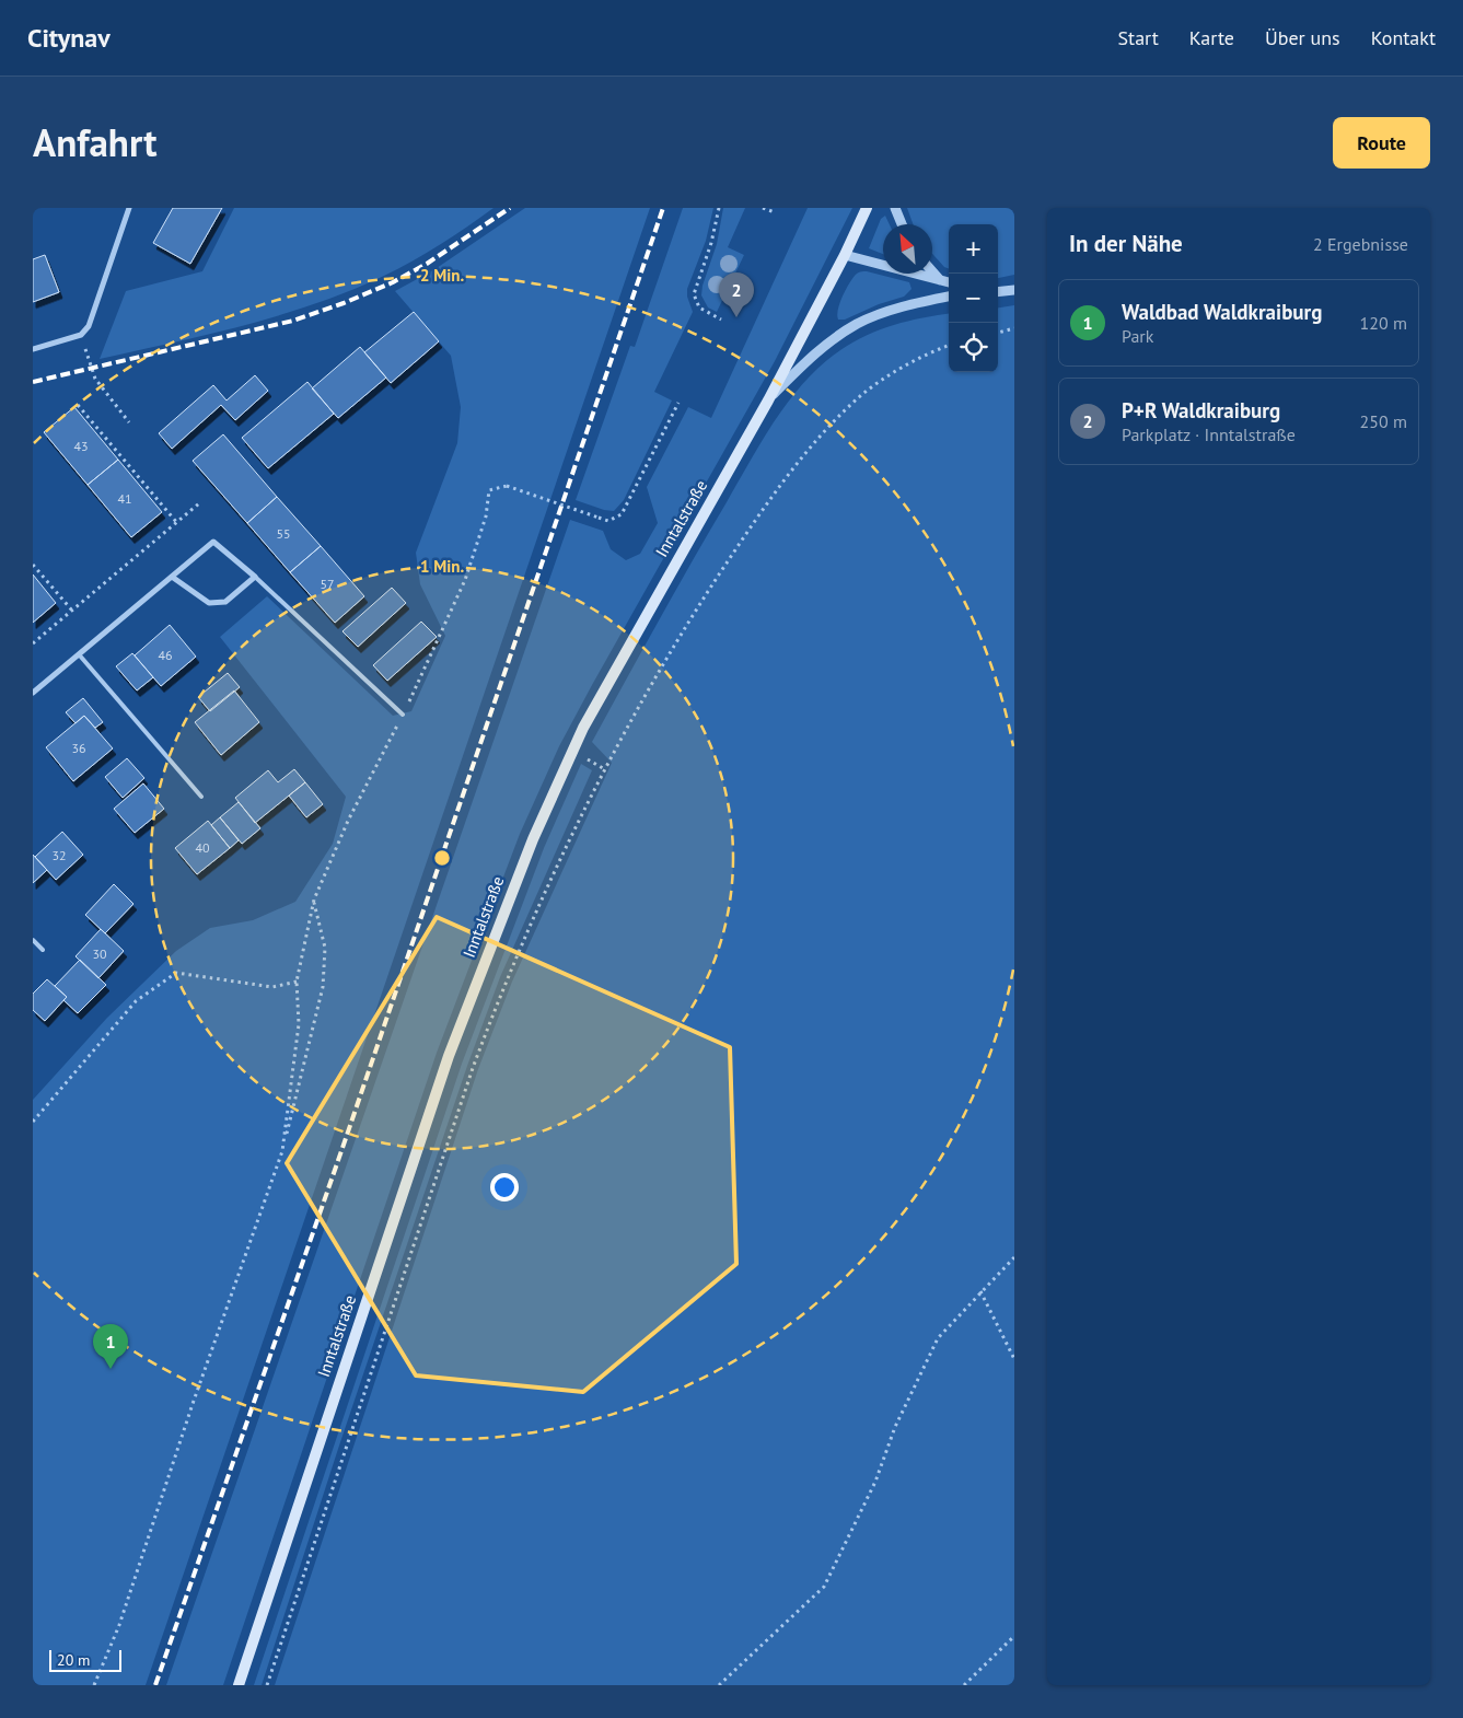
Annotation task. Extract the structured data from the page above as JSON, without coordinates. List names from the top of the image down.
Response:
{
  "streets": {
    "main road": ["Inntalstraße"]
  },
  "house_numbers": [
    "43",
    "41",
    "55",
    "57",
    "46",
    "36",
    "40",
    "32",
    "30"
  ],
  "scale_bar": "20 m",
  "north": "top left",
  "page": {
    "header": "Citynav",
    "nav": [
      "Start",
      "Karte",
      "Über uns",
      "Kontakt"
    ],
    "title": "Anfahrt",
    "buttons": "Route",
    "heading": ["In der Nähe", "2 Ergebnisse"],
    "map_buttons": ["+", "−"],
    "pins": ["2", "1"],
    "list": [
      {
        "mark": "1",
        "name": "Waldbad Waldkraiburg",
        "note": "Park",
        "value": "120 m"
      },
      {
        "mark": "2",
        "name": "P+R Waldkraiburg",
        "note": "Parkplatz · Inntalstraße",
        "value": "250 m"
      }
    ],
    "scale": "20 m"
  },
  "rings": ["2 Min.", "1 Min."]
}
